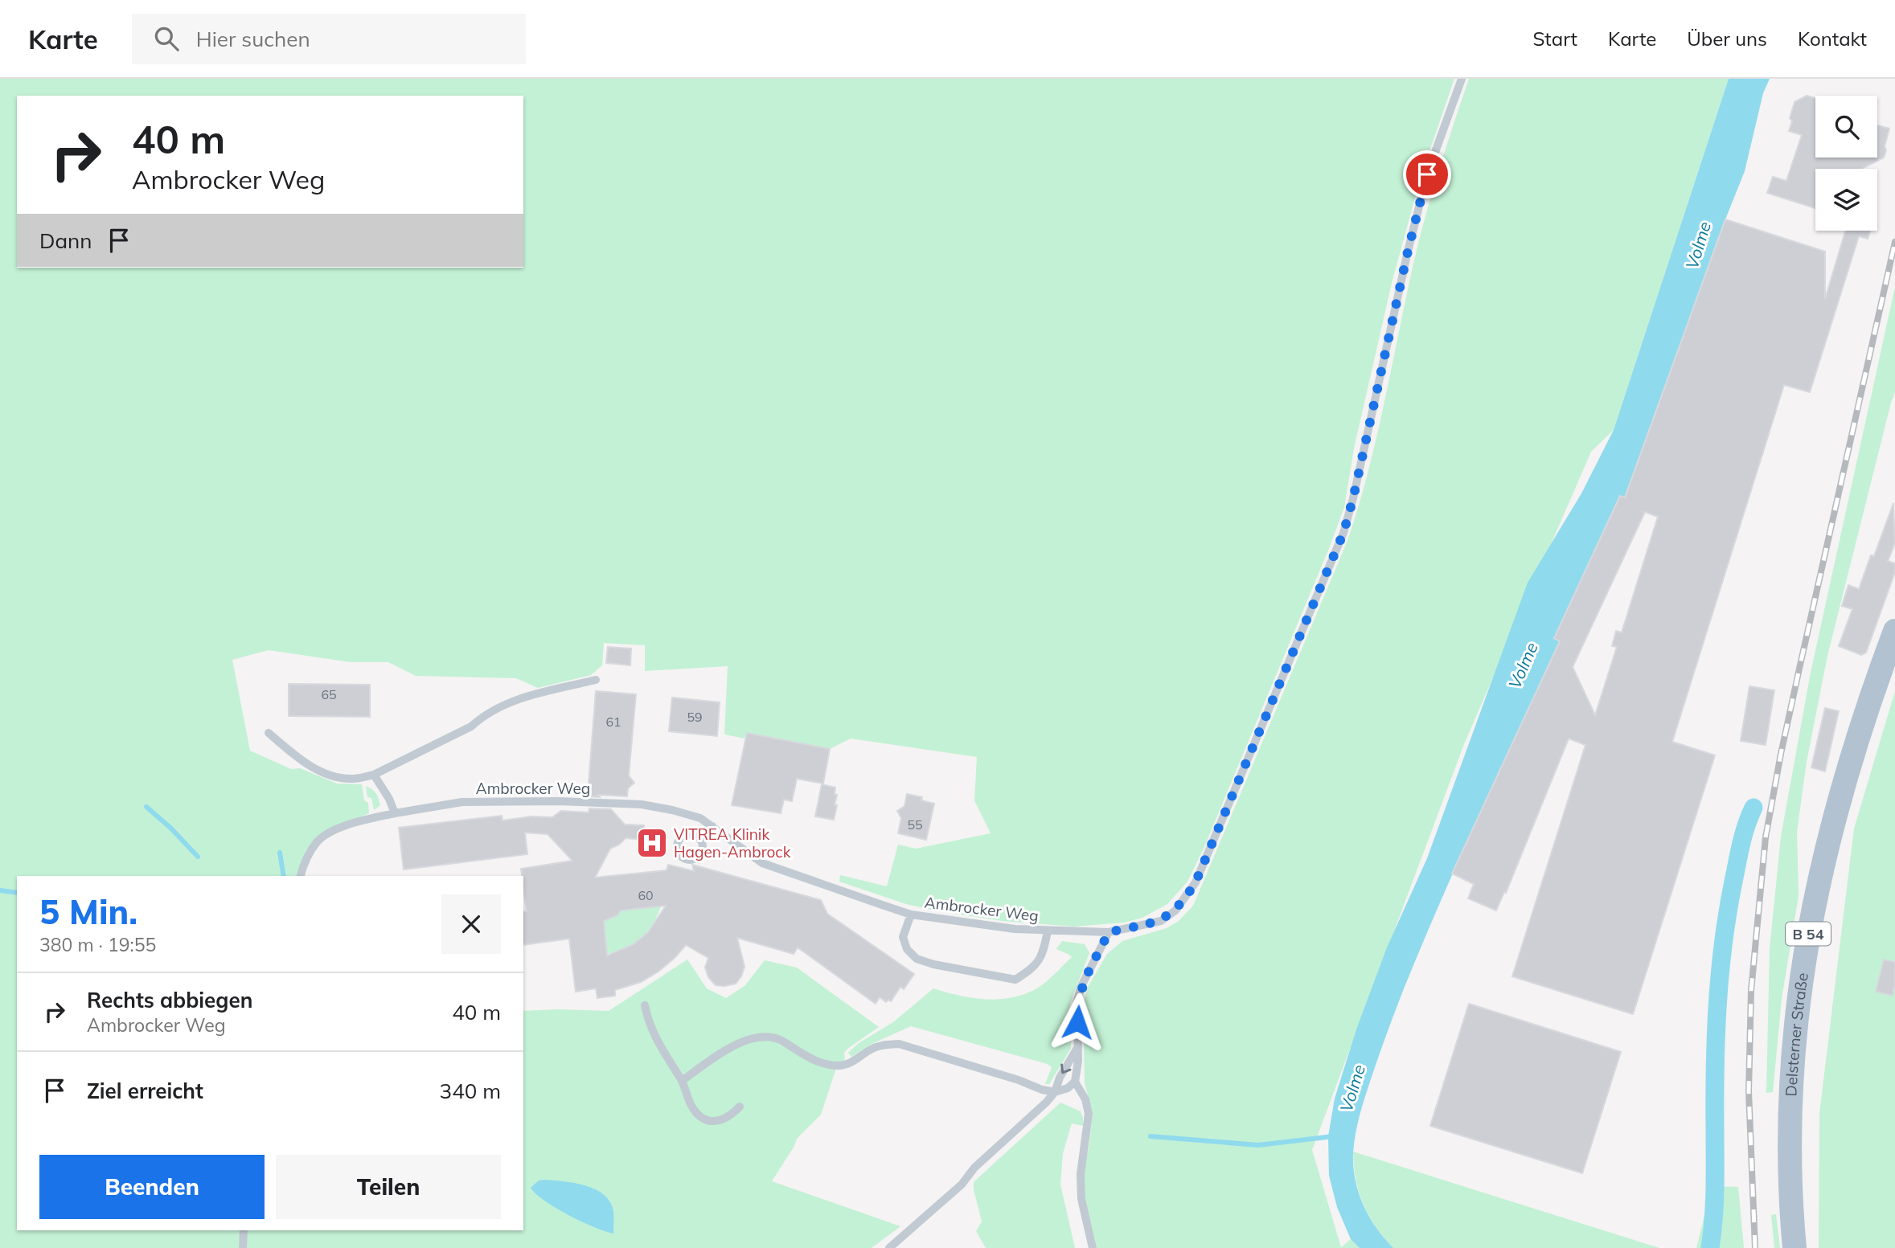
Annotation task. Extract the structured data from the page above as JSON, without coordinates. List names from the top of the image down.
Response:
{
  "streets": {
    "main road": ["B 54", "Delsterner Straße"],
    "lane": ["Ambrocker Weg"]
  },
  "water": ["Volme"],
  "places": {
    "hospital": ["VITREA Klinik Hagen-Ambrock"]
  },
  "house_numbers": [
    "65",
    "59",
    "61",
    "55",
    "60"
  ],
  "page": {
    "header": "Karte",
    "search": "Hier suchen",
    "nav": [
      "Start",
      "Karte",
      "Über uns",
      "Kontakt"
    ],
    "turn": ["40 m", "Ambrocker Weg"],
    "then": "Dann",
    "heading": ["5 Min.", "380 m · 19:55"],
    "list": [
      {
        "name": "Rechts abbiegen",
        "note": "Ambrocker Weg",
        "value": "40 m"
      },
      {
        "name": "Ziel erreicht",
        "value": "340 m"
      }
    ],
    "buttons": ["Beenden", "Teilen"]
  }
}
